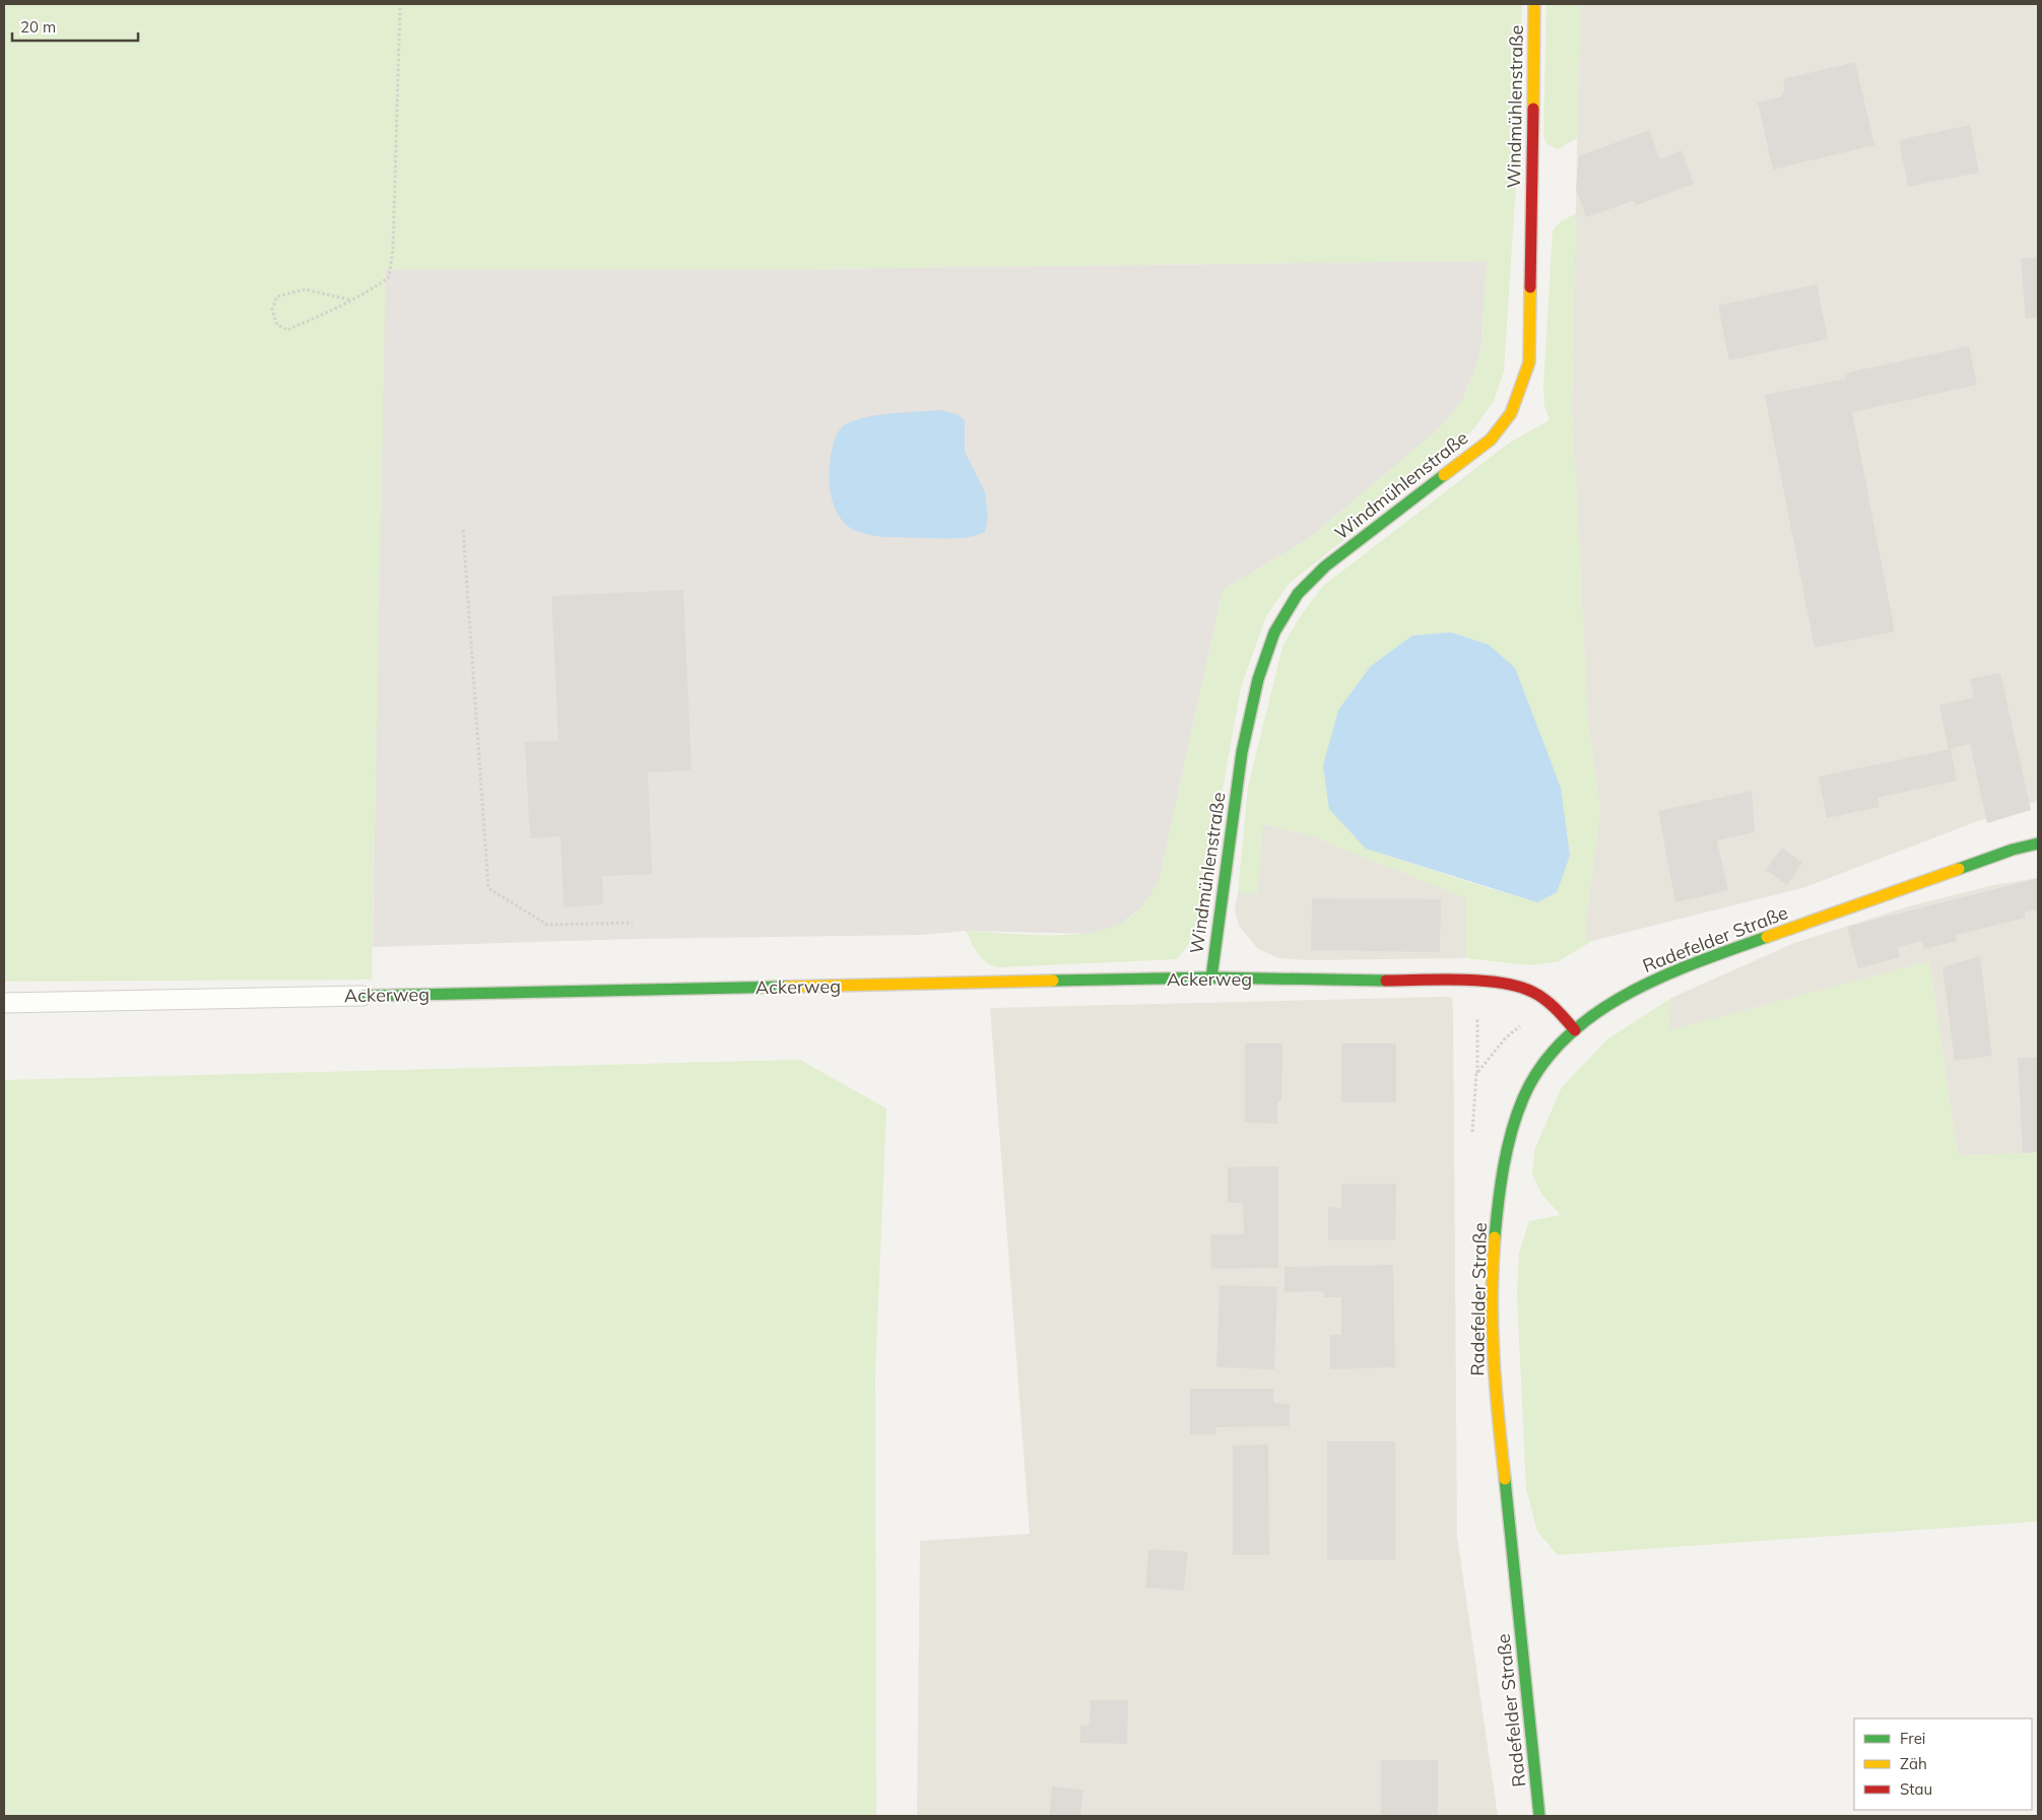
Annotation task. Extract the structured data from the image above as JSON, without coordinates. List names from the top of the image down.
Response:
{
  "streets": {
    "street": ["Windmühlenstraße", "Radefelder Straße", "Ackerweg"]
  },
  "crossings": [
    ["Windmühlenstraße", "Ackerweg"],
    ["Radefelder Straße", "Ackerweg"]
  ],
  "legend": ["Frei", "Zäh", "Stau"],
  "scale_bar": "20 m"
}
